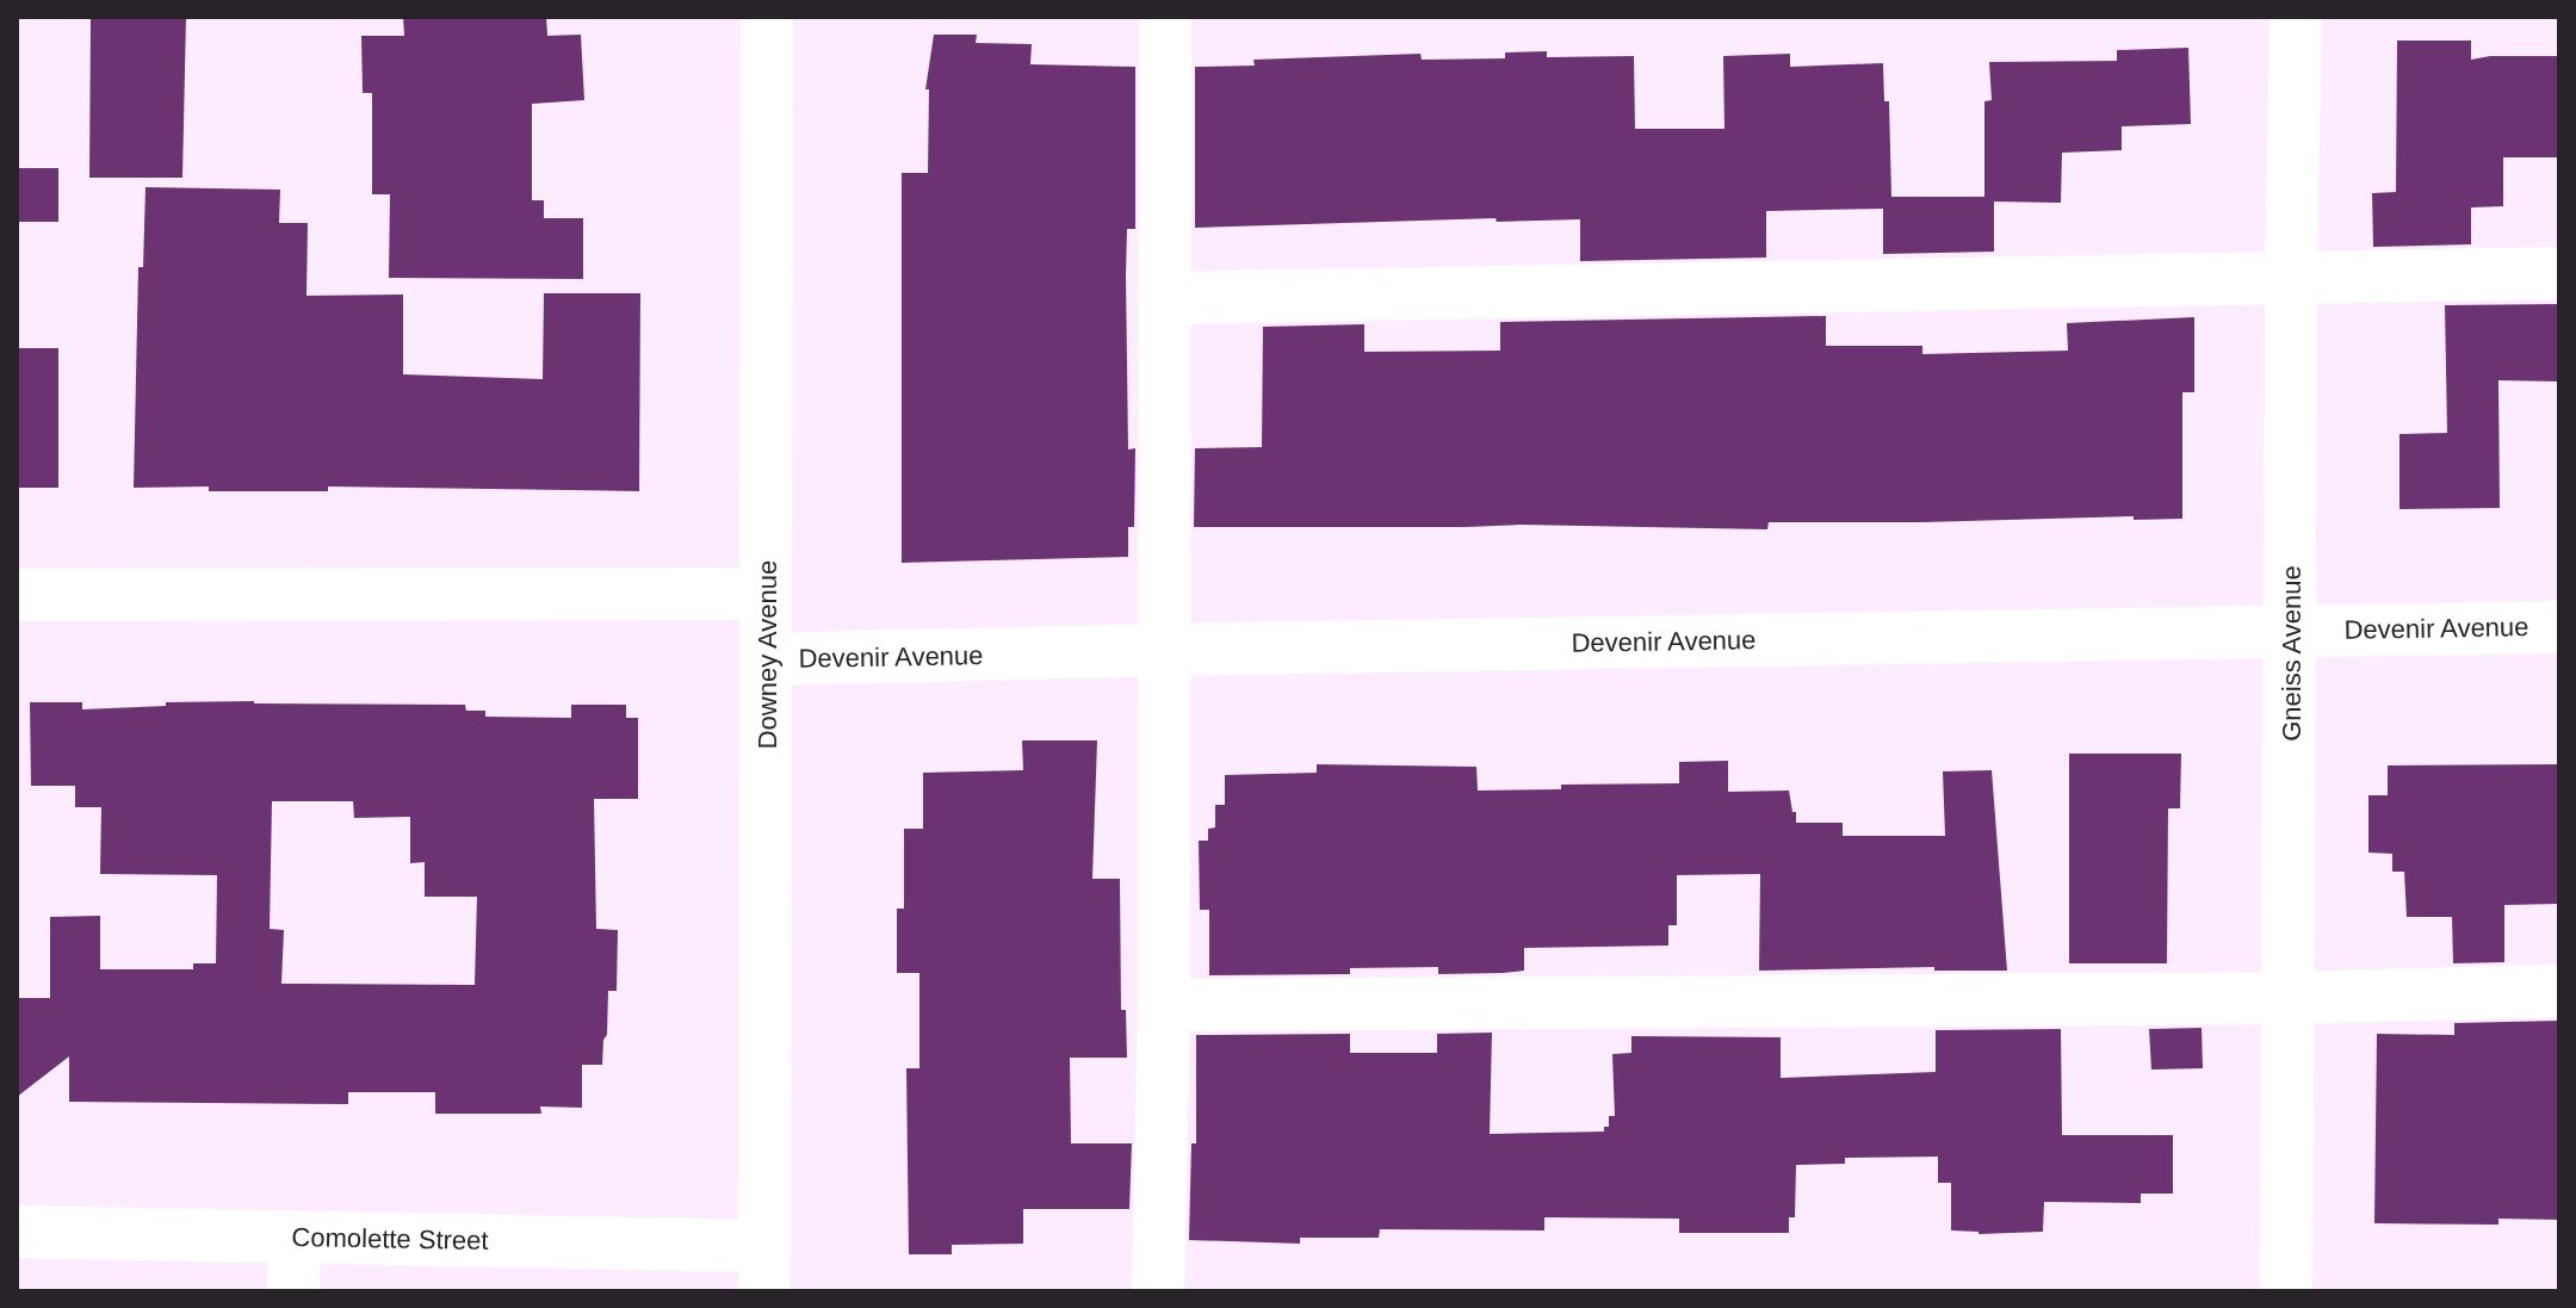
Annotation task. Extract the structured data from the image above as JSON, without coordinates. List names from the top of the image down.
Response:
{
  "streets": {
    "street": [
      "Devenir Avenue",
      "Gneiss Avenue",
      "Downey Avenue",
      "Comolette Street"
    ]
  },
  "crossings": [
    ["Devenir Avenue", "Gneiss Avenue"],
    ["Devenir Avenue", "Downey Avenue"],
    ["Downey Avenue", "Comolette Street"]
  ]
}
